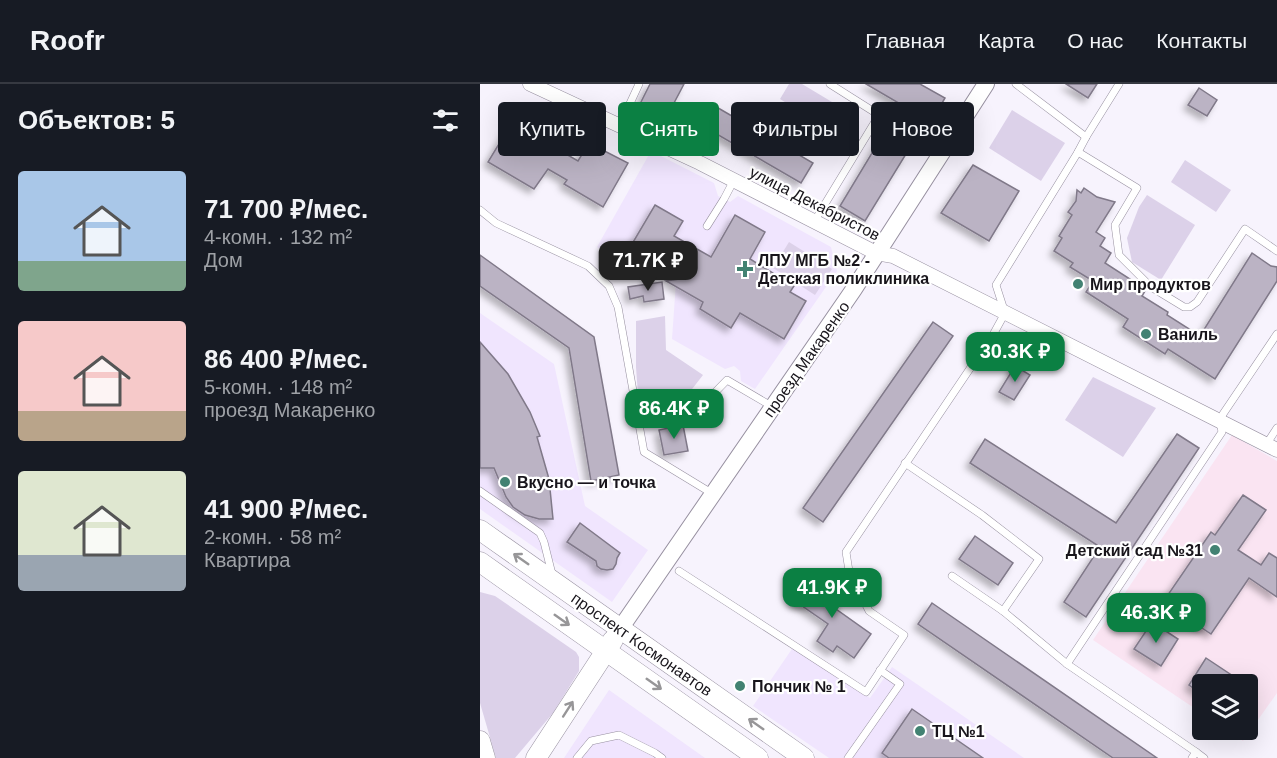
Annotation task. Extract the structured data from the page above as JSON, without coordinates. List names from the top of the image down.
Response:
{
  "streets": {
    "main road": ["проспект Космонавтов"],
    "street": ["улица Декабристов", "проезд Макаренко"]
  },
  "crossings": [
    ["улица Декабристов", "проезд Макаренко"],
    ["проезд Макаренко", "проспект Космонавтов"]
  ],
  "places": {
    "health": ["ЛПУ МГБ №2 - Детская поликлиника"],
    "other": [
      "Мир продуктов",
      "Ваниль",
      "Вкусно — и точка",
      "Детский сад №31",
      "Пончик № 1",
      "ТЦ №1"
    ]
  },
  "page": {
    "header": "Roofr",
    "nav": [
      "Главная",
      "Карта",
      "О нас",
      "Контакты"
    ],
    "heading": "Объектов: 5",
    "chip": [
      "Купить",
      "Снять",
      "Фильтры",
      "Новое"
    ],
    "list": [
      {
        "name": "71 700 ₽/мес.",
        "note": "4-комн. · 132 m² · Дом"
      },
      {
        "name": "86 400 ₽/мес.",
        "note": "5-комн. · 148 m² · проезд Макаренко"
      },
      {
        "name": "41 900 ₽/мес.",
        "note": "2-комн. · 58 m² · Квартира"
      }
    ],
    "price": [
      "71.7K ₽",
      "30.3K ₽",
      "86.4K ₽",
      "41.9K ₽",
      "46.3K ₽"
    ]
  }
}
